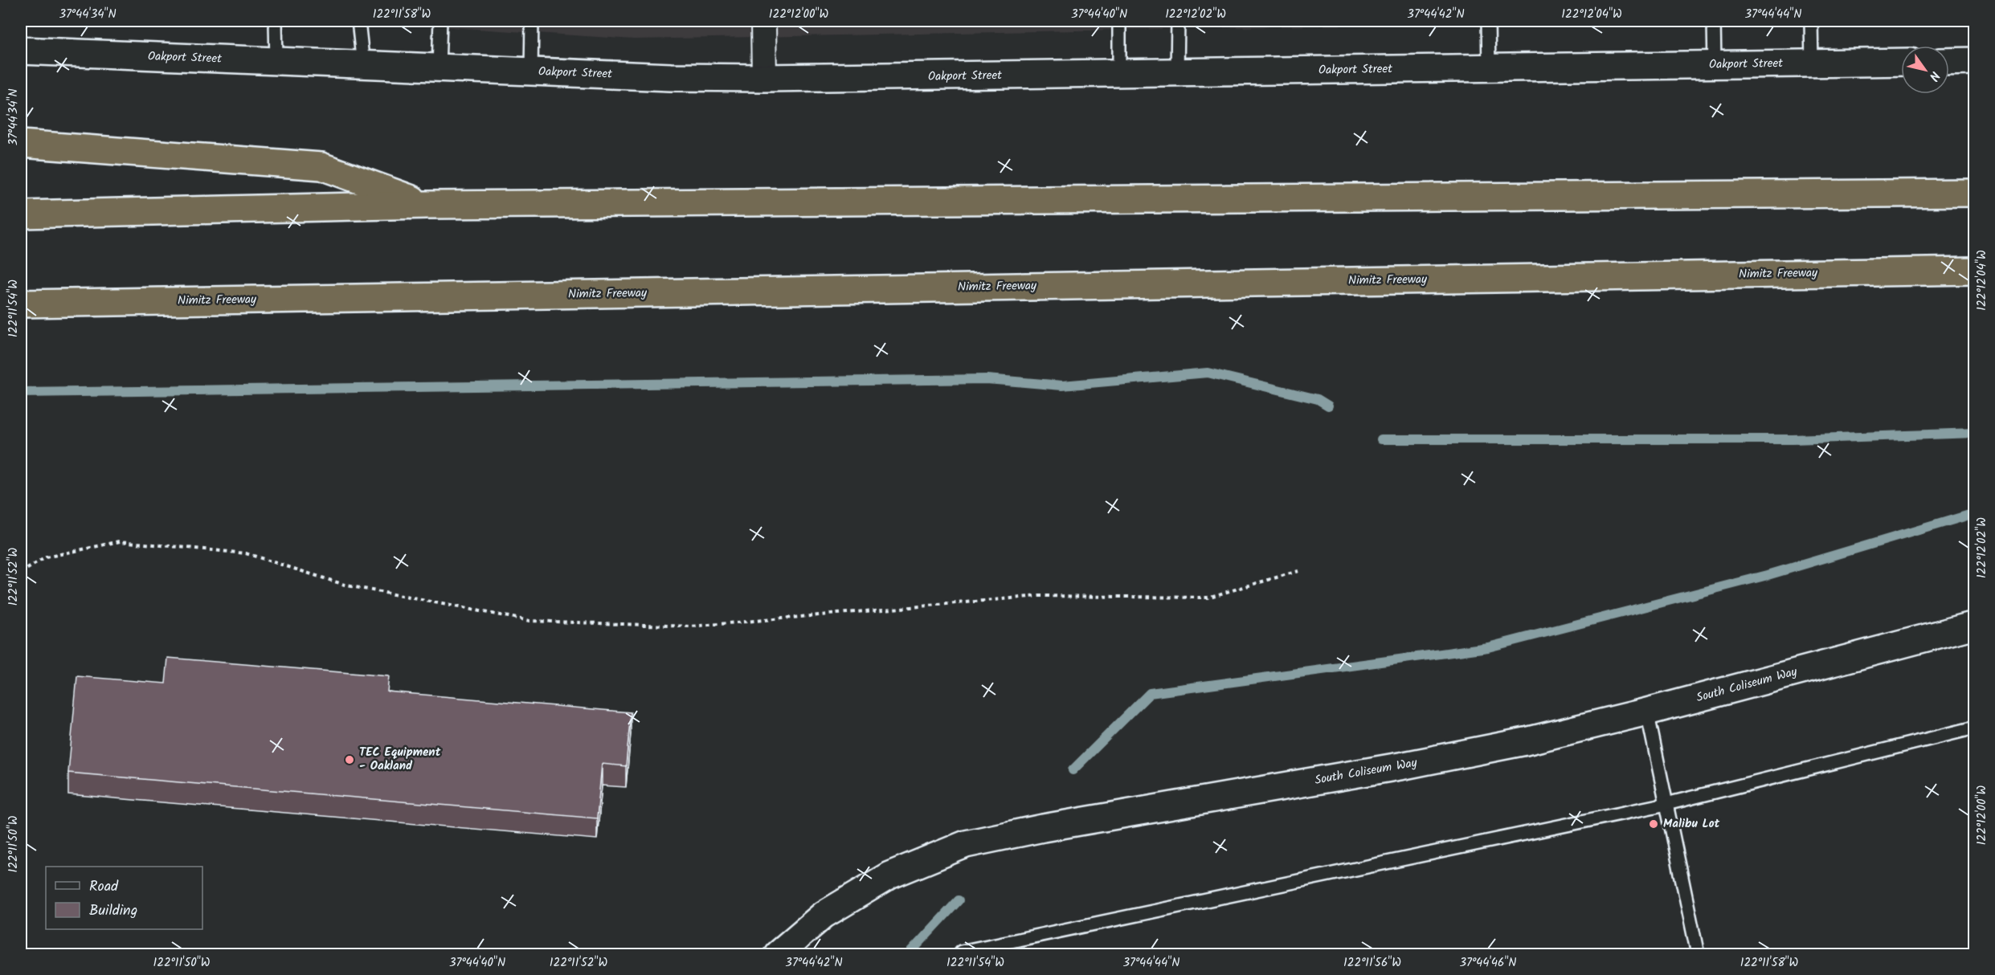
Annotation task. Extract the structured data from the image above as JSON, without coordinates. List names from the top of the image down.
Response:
{
  "streets": {
    "highway": ["Nimitz Freeway"],
    "main road": ["Oakport Street", "South Coliseum Way"]
  },
  "places": ["TEC Equipment - Oakland", "Malibu Lot"],
  "legend": ["Road", "Building"],
  "north": "bottom right",
  "coordinates": [
    "37°44'34\"N",
    "122°11'58\"W",
    "122°12'00\"W",
    "37°44'40\"N",
    "122°12'02\"W",
    "37°44'42\"N",
    "122°12'04\"W",
    "37°44'44\"N",
    "122°11'54\"W",
    "122°11'52\"W",
    "122°11'50\"W",
    "122°11'56\"W",
    "37°44'46\"N"
  ]
}
